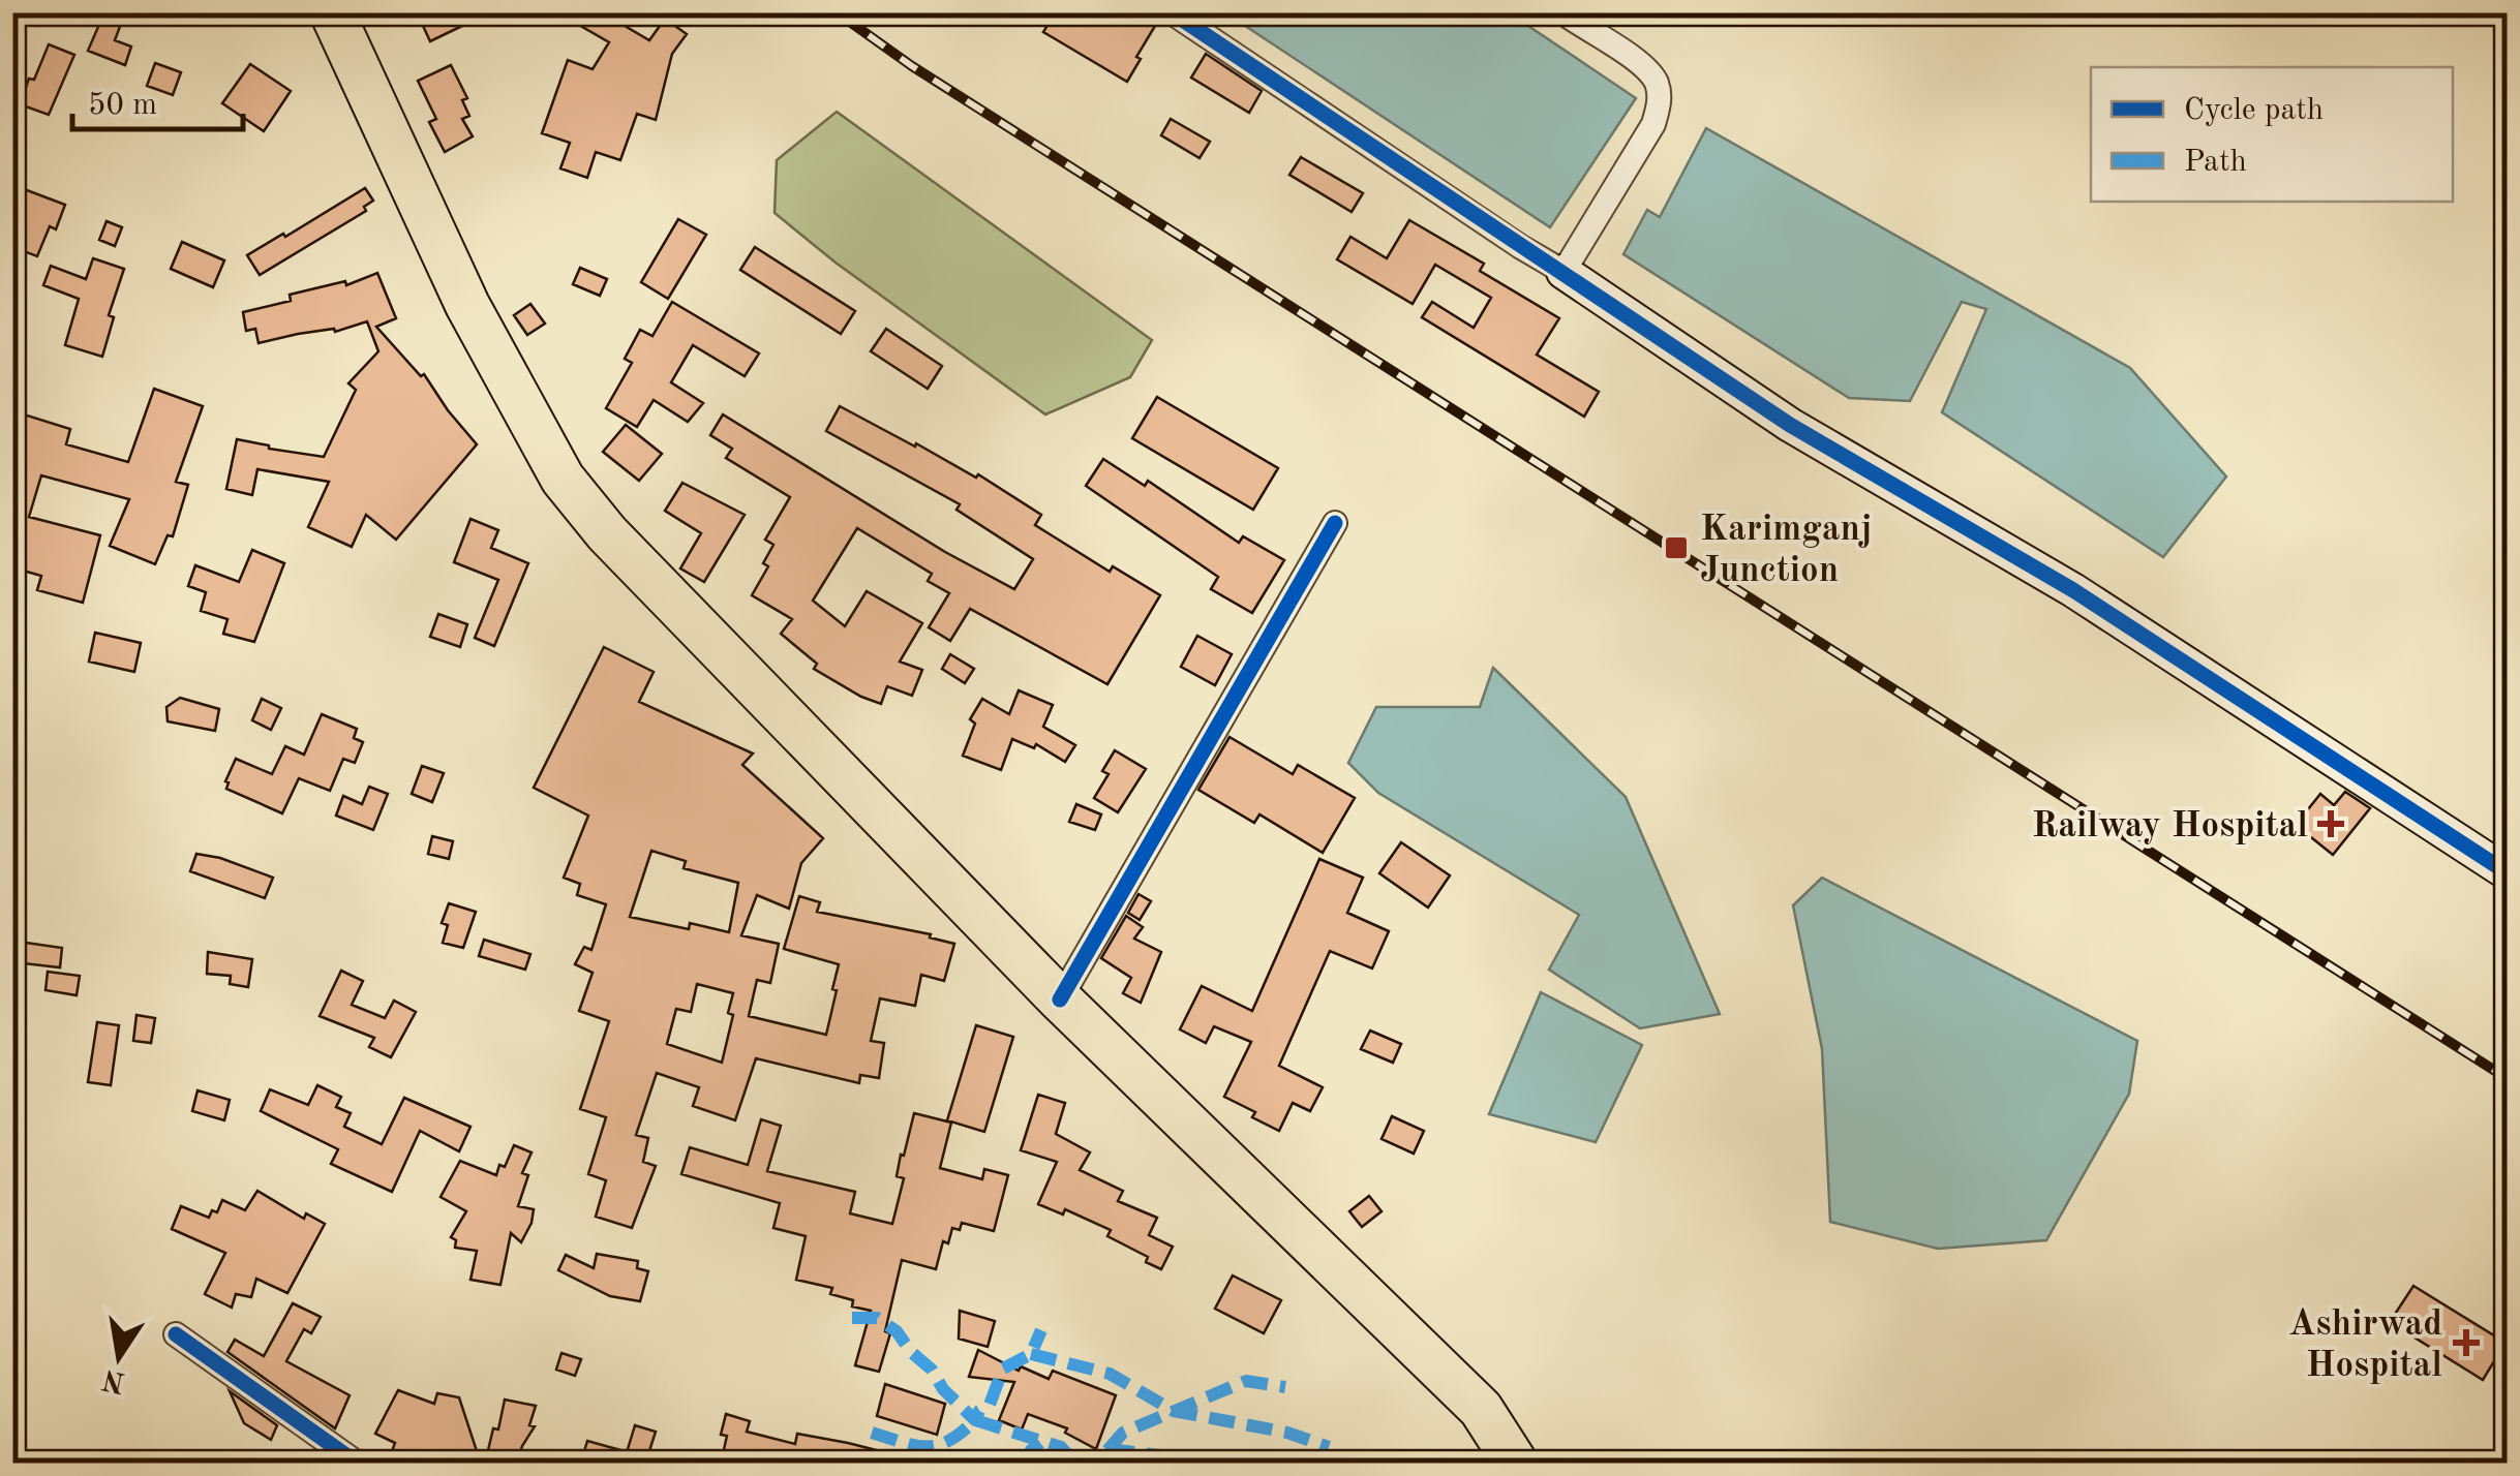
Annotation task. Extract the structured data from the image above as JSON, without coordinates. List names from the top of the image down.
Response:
{
  "places": {
    "transit": ["Karimganj Junction"],
    "health": ["Railway Hospital", "Ashirwad Hospital"]
  },
  "legend": ["Cycle path", "Path"],
  "scale_bar": "50 m",
  "north": "bottom"
}
